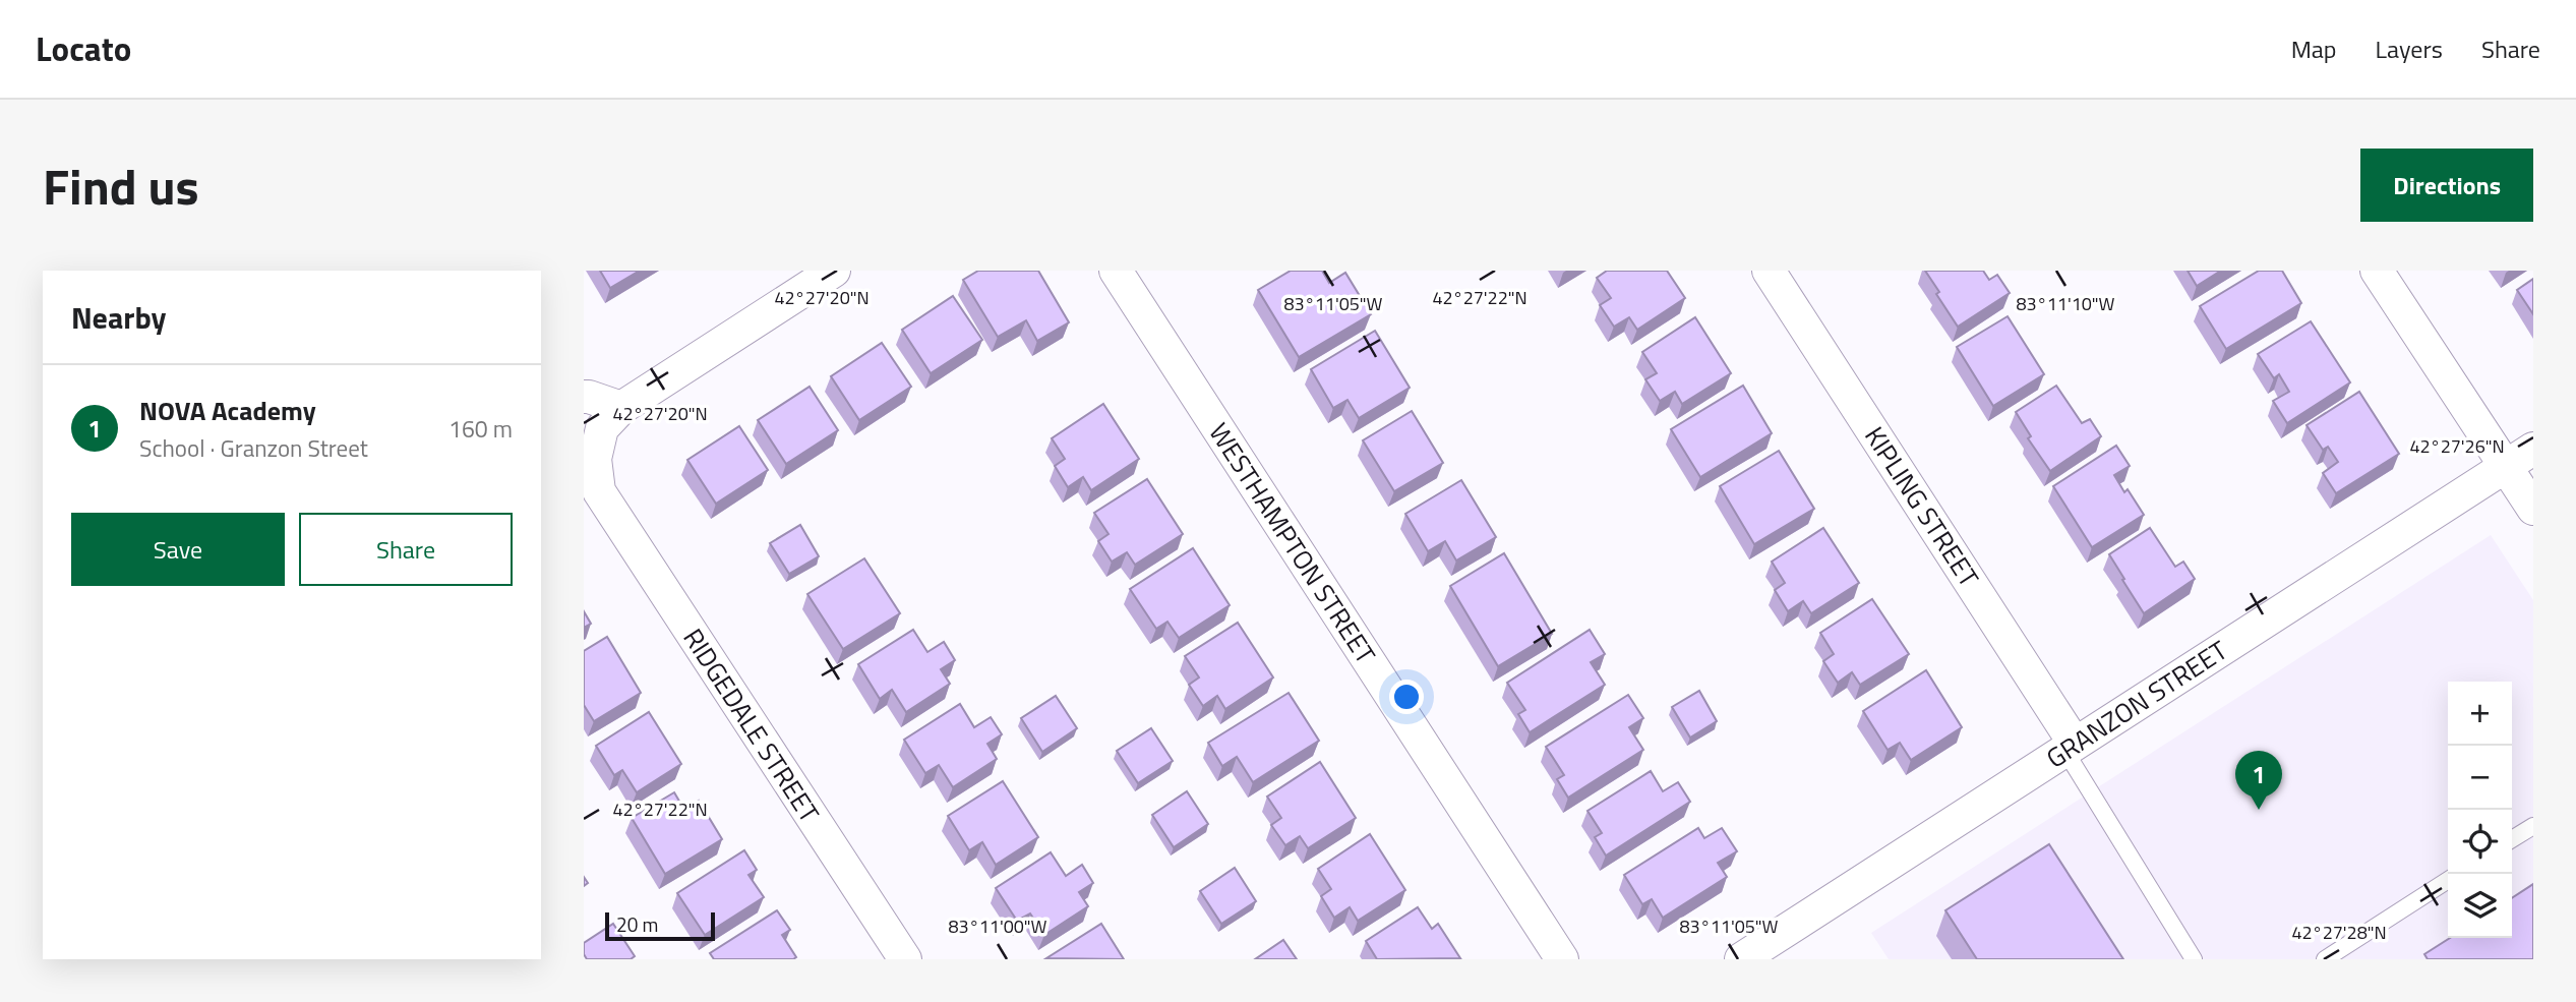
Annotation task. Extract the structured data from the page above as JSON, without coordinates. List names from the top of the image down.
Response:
{
  "streets": {
    "street": [
      "KIPLING STREET",
      "WESTHAMPTON STREET",
      "GRANZON STREET",
      "RIDGEDALE STREET"
    ]
  },
  "crossings": [
    ["KIPLING STREET", "GRANZON STREET"]
  ],
  "scale_bar": "20 m",
  "page": {
    "header": "Locato",
    "nav": ["Map", "Layers", "Share"],
    "title": "Find us",
    "buttons": [
      "Directions",
      ["Save", "Share"]
    ],
    "heading": "Nearby",
    "list": [
      {
        "mark": "1",
        "name": "NOVA Academy",
        "note": "School · Granzon Street",
        "value": "160 m"
      }
    ],
    "map_buttons": ["+", "−"],
    "pins": "1",
    "scale": "20 m"
  },
  "coordinates": [
    "42°27'22\"N",
    "42°27'20\"N",
    "83°11'05\"W",
    "83°11'10\"W",
    "42°27'26\"N",
    "83°11'00\"W",
    "42°27'28\"N"
  ]
}
